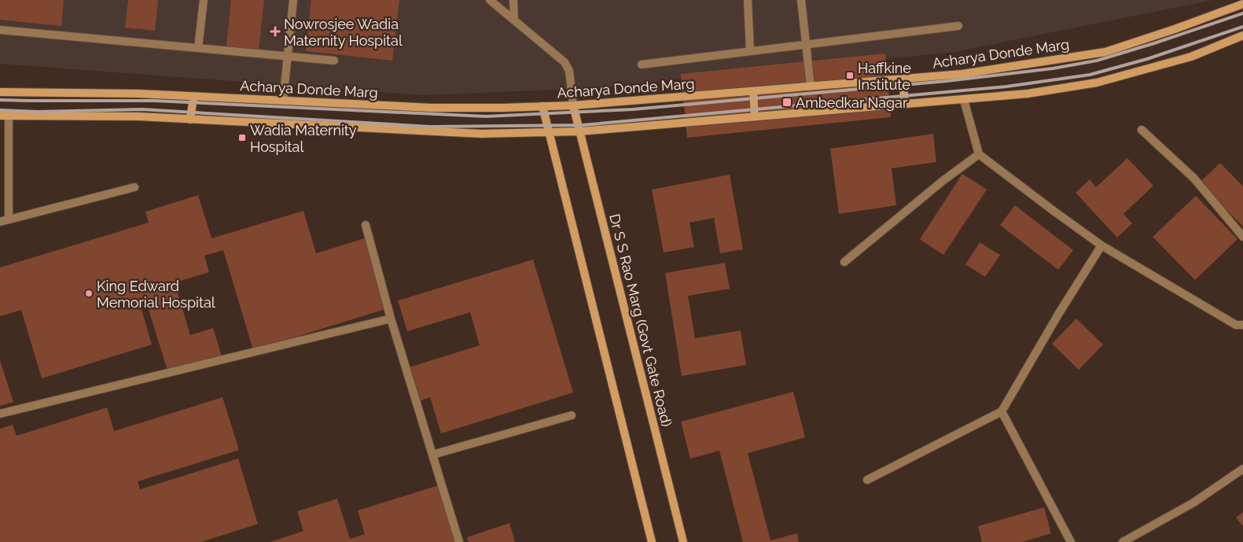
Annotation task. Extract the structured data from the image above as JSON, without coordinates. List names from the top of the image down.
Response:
{
  "streets": {
    "main road": ["Acharya Donde Marg", "Dr S S Rao Marg (Govt Gate Road)"]
  },
  "crossings": [
    ["Acharya Donde Marg", "Dr S S Rao Marg (Govt Gate Road)"]
  ],
  "places": {
    "health": ["Nowrosjee Wadia Maternity Hospital"],
    "transit": ["Haffkine Institute", "Ambedkar Nagar", "Wadia Maternity Hospital"],
    "other": ["King Edward Memorial Hospital"]
  }
}
